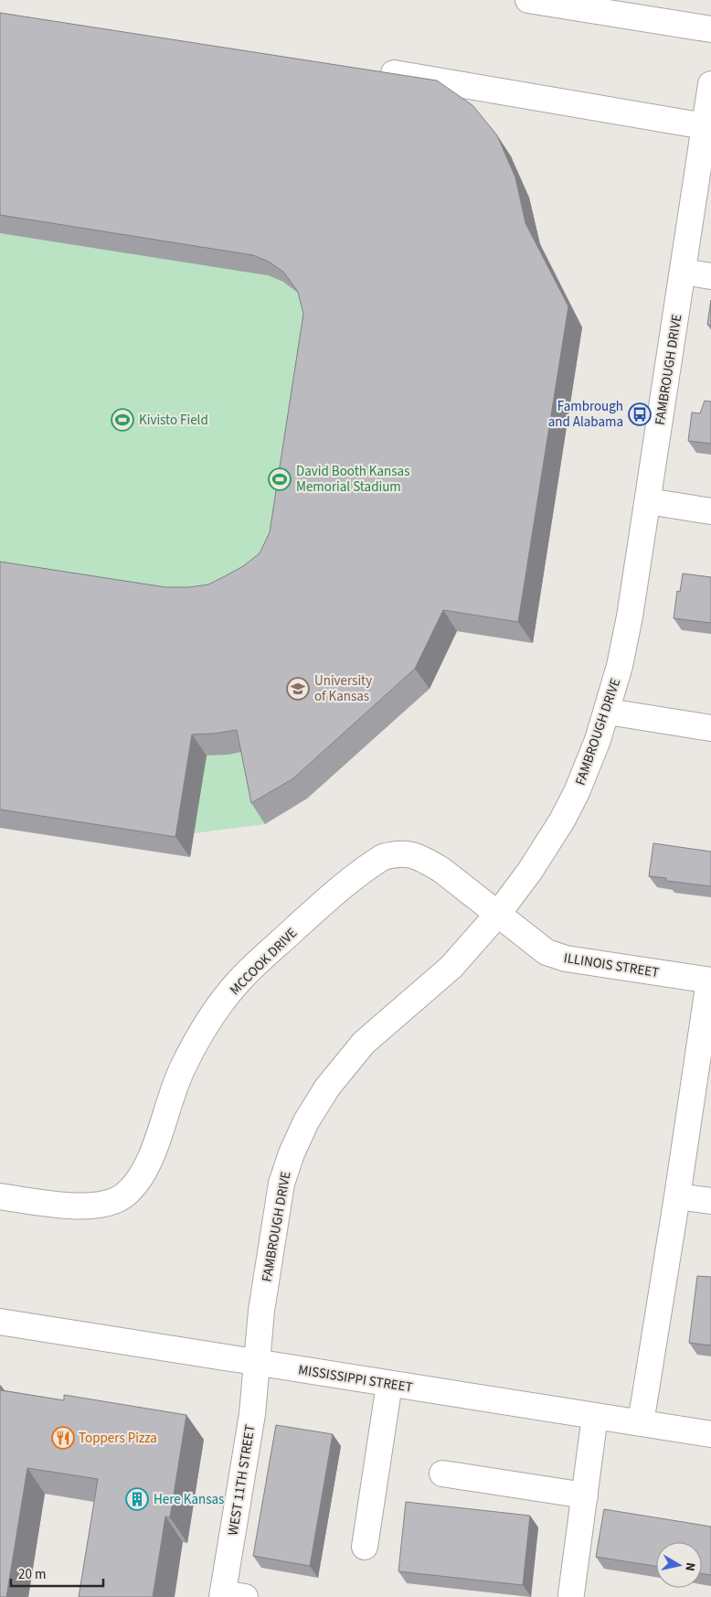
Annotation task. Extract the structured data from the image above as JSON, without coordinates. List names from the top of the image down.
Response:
{
  "streets": {
    "street": [
      "FAMBROUGH DRIVE",
      "MCCOOK DRIVE",
      "ILLINOIS STREET",
      "MISSISSIPPI STREET",
      "WEST 11TH STREET"
    ]
  },
  "crossings": [
    ["FAMBROUGH DRIVE", "MCCOOK DRIVE"],
    ["FAMBROUGH DRIVE", "ILLINOIS STREET"],
    ["FAMBROUGH DRIVE", "MISSISSIPPI STREET"],
    ["FAMBROUGH DRIVE", "WEST 11TH STREET"],
    ["MCCOOK DRIVE", "ILLINOIS STREET"],
    ["MISSISSIPPI STREET", "WEST 11TH STREET"]
  ],
  "places": {
    "bus stop": ["Fambrough and Alabama"],
    "sports": ["Kivisto Field", "David Booth Kansas Memorial Stadium"],
    "school or university": ["University of Kansas"],
    "restaurant": ["Toppers Pizza"],
    "building": ["Here Kansas"]
  },
  "scale_bar": "20 m",
  "north": "right"
}
